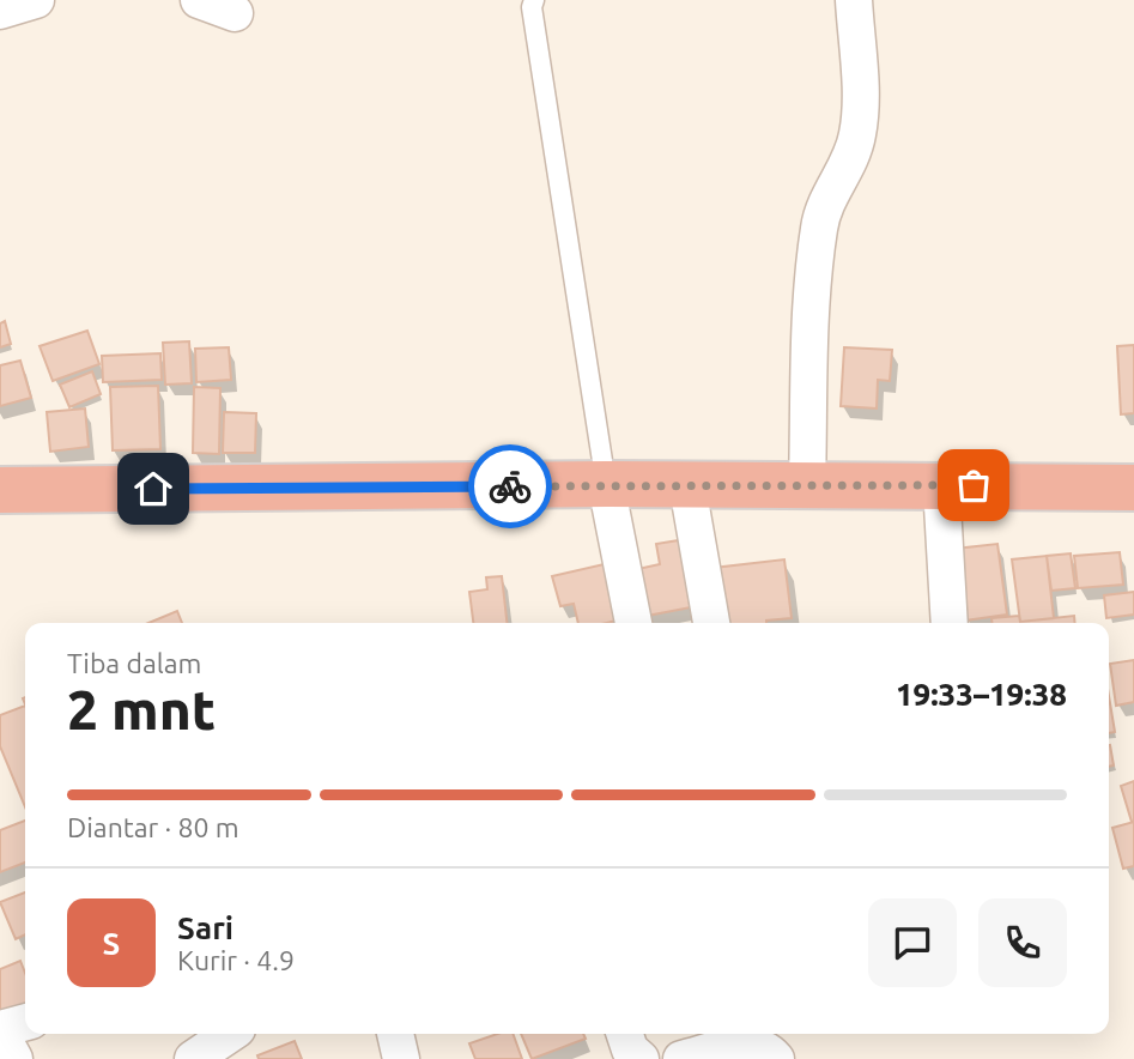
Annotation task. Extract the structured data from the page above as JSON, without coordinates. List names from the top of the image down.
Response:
{
  "page": {
    "heading": ["2 mnt", "Tiba dalam", "19:33–19:38"],
    "panel": ["Sari", "Kurir · 4.9"],
    "bar": "Diantar · 80 m",
    "round": "S"
  }
}
